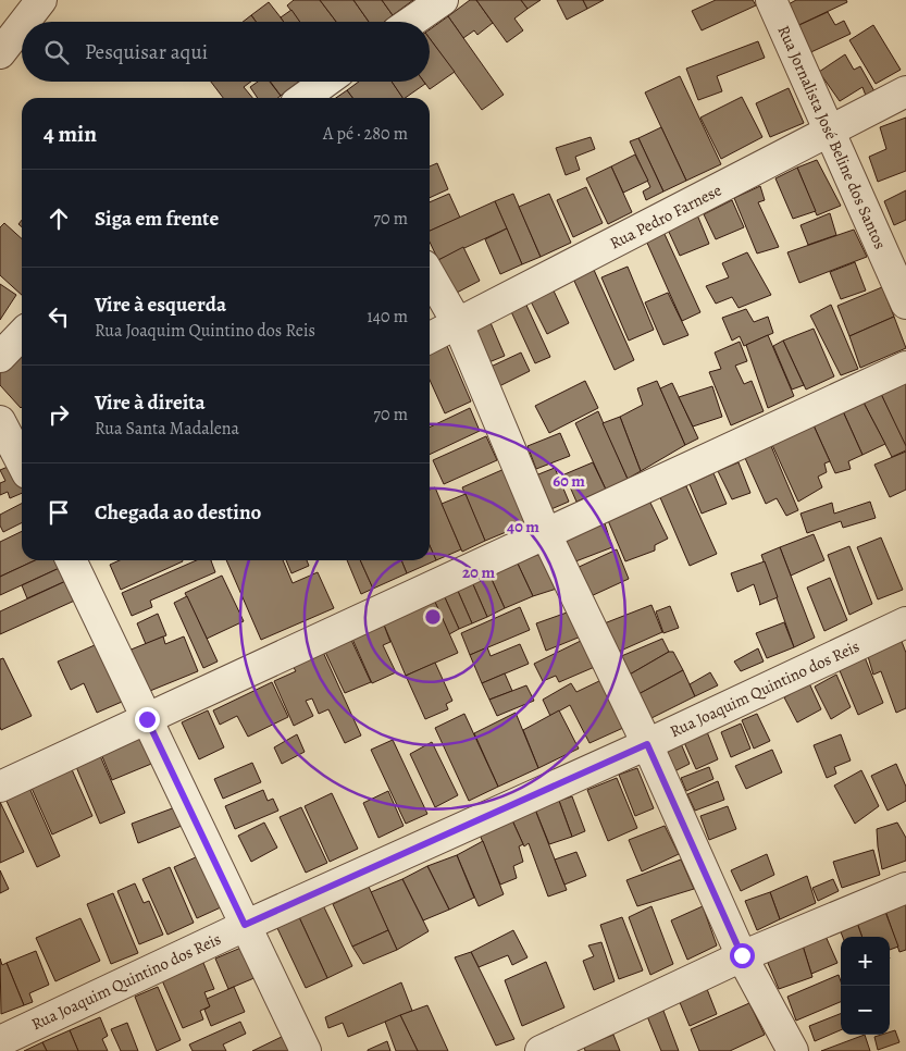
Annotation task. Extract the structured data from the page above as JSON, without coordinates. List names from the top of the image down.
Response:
{
  "streets": {
    "street": ["Rua Jornalista José Beline dos Santos", "Rua Pedro Farnese", "Rua Joaquim Quintino dos Reis"]
  },
  "crossings": [
    ["Rua Jornalista José Beline dos Santos", "Rua Pedro Farnese"]
  ],
  "page": {
    "search": "Pesquisar aqui",
    "heading": ["4 min", "A pé · 280 m"],
    "list": [
      ["Siga em frente", "70 m"],
      ["Vire à esquerda", "Rua Joaquim Quintino dos Reis", "140 m"],
      ["Vire à direita", "Rua Santa Madalena", "70 m"],
      "Chegada ao destino"
    ],
    "map_buttons": ["+", "−"]
  },
  "rings": ["60 m", "40 m", "20 m"]
}
